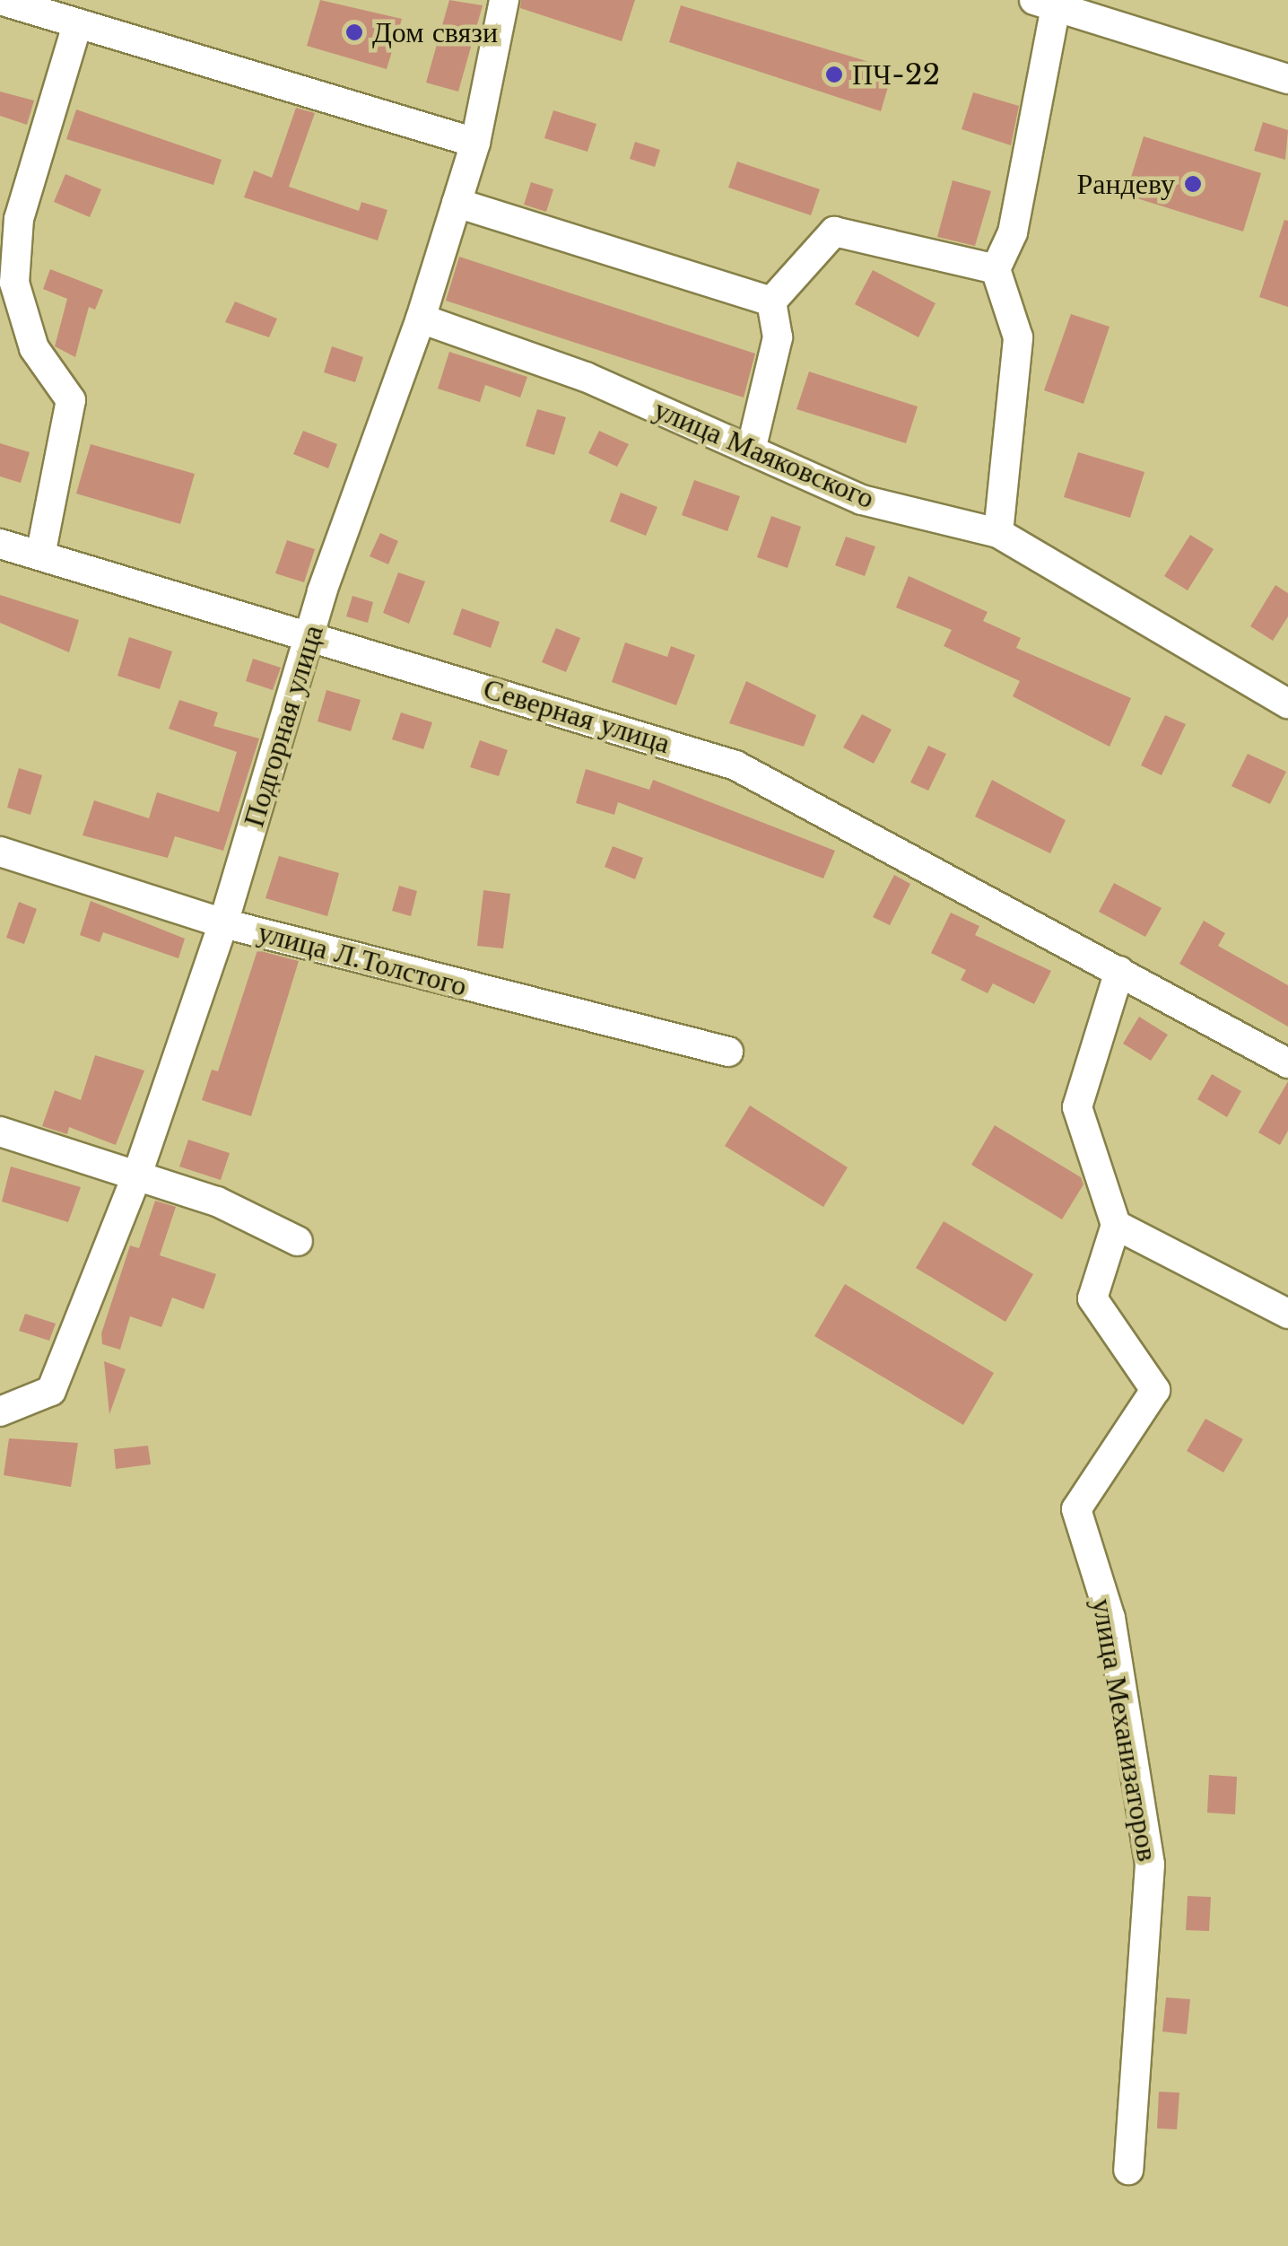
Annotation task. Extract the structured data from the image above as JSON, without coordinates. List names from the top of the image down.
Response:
{
  "streets": {
    "street": [
      "улица Маяковского",
      "Северная улица",
      "Подгорная улица",
      "улица Л.Толстого",
      "улица Механизаторов"
    ]
  },
  "crossings": [
    ["улица Маяковского", "Подгорная улица"],
    ["Северная улица", "Подгорная улица"],
    ["Подгорная улица", "улица Л.Толстого"]
  ],
  "places": ["Дом связи", "ПЧ-22", "Рандеву"]
}
